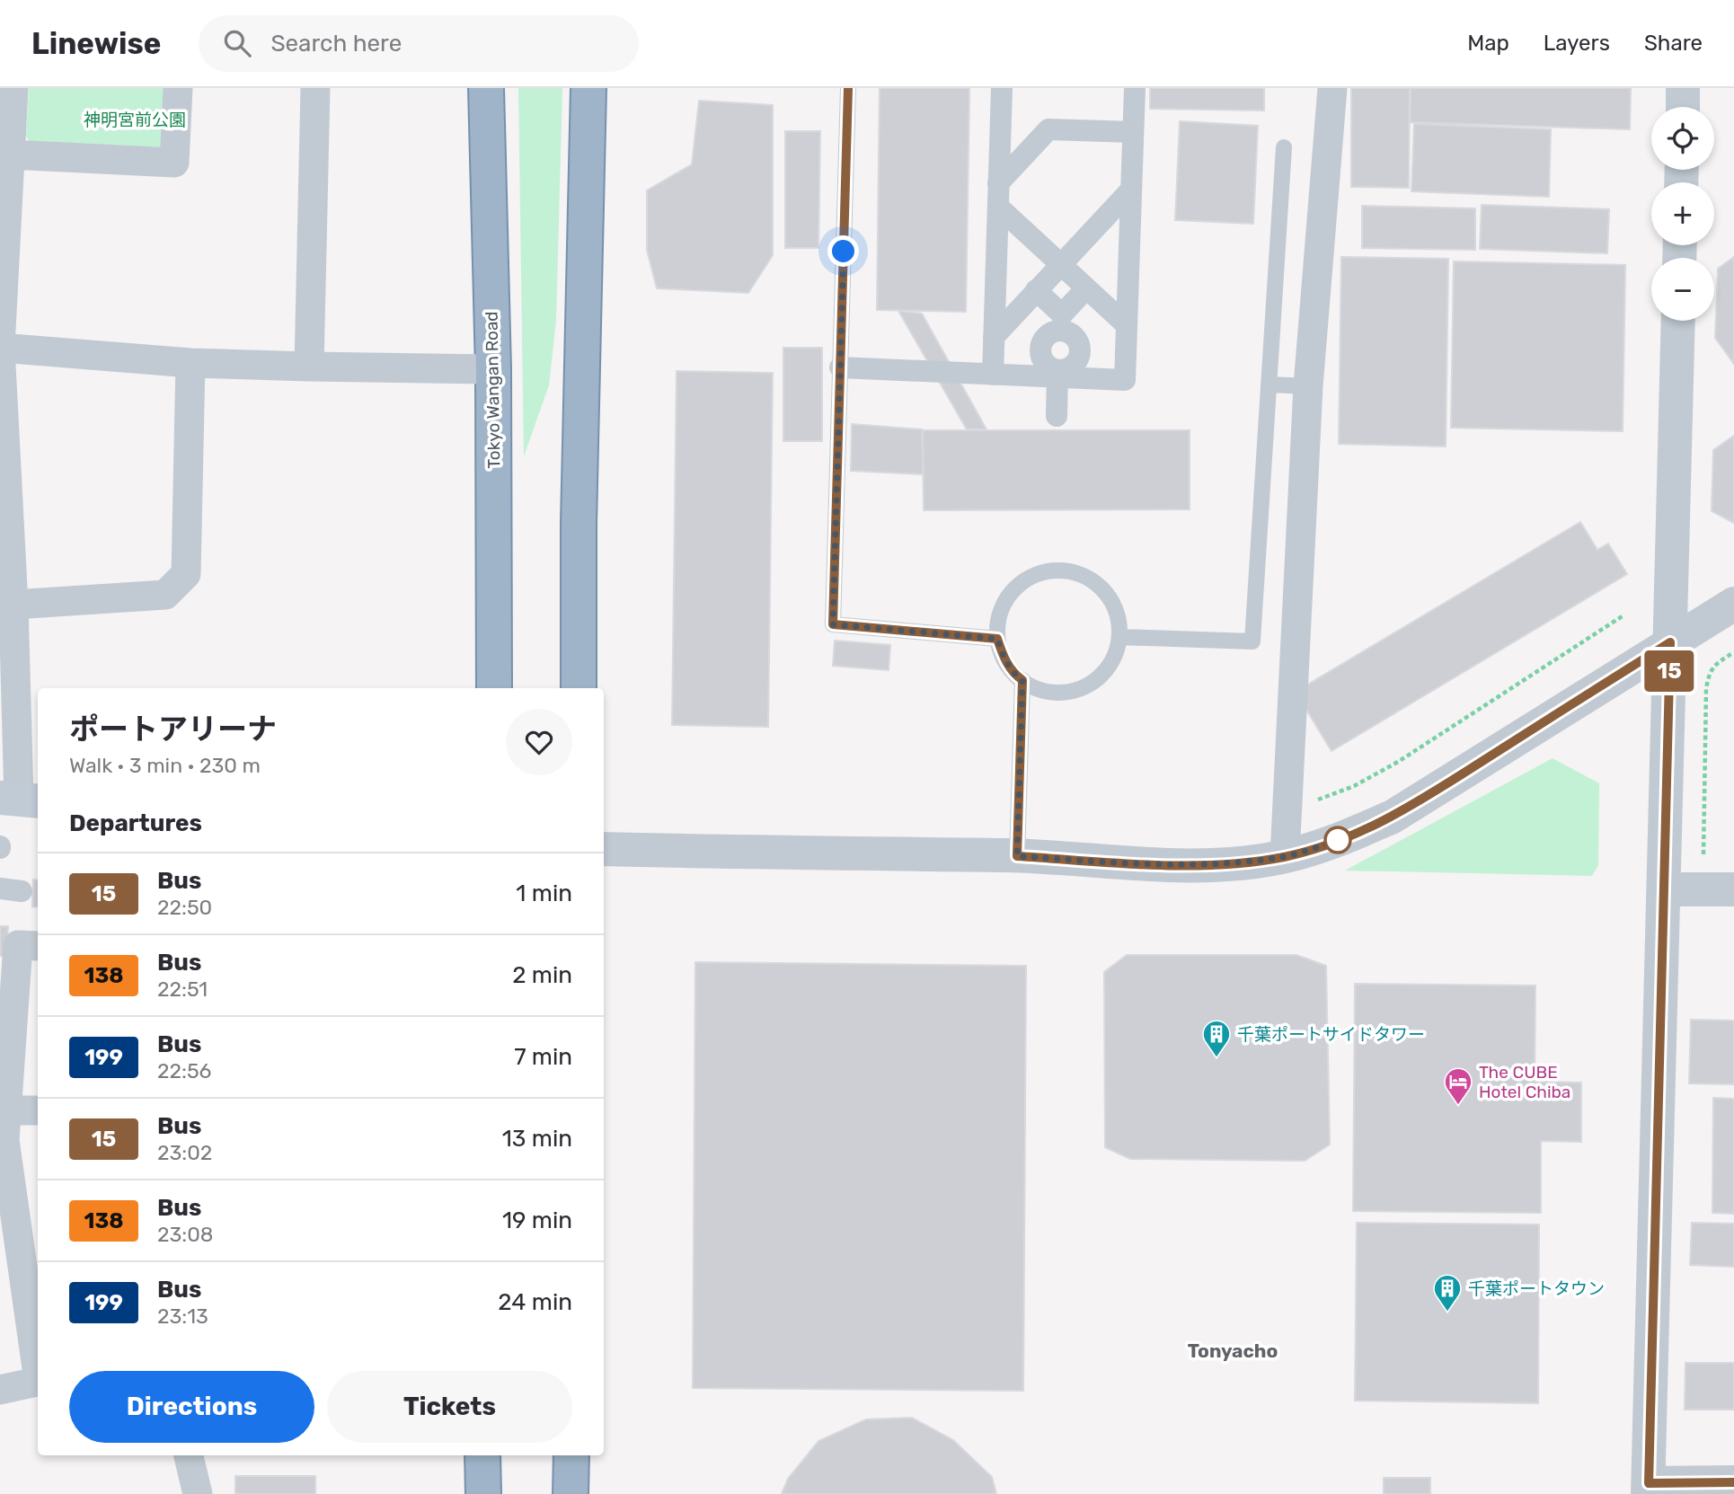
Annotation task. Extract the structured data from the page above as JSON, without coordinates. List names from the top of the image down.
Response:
{
  "streets": {
    "highway": ["Tokyo Wangan Road"]
  },
  "districts": ["Tonyacho"],
  "parks": ["神明宮前公園"],
  "places": {
    "building": ["千葉ポートサイドタワー", "千葉ポートタウン"],
    "hotel": ["The CUBE Hotel Chiba"]
  },
  "lines": ["bus line 15"],
  "page": {
    "header": "Linewise",
    "search": "Search here",
    "nav": ["Map", "Layers", "Share"],
    "on_map": "15",
    "map_buttons": ["+", "−"],
    "heading": [
      ["ポートアリーナ", "Walk · 3 min · 230 m"],
      "Departures"
    ],
    "list": [
      {
        "mark": "15",
        "name": "Bus",
        "note": "22:50",
        "value": "1 min"
      },
      {
        "mark": "138",
        "name": "Bus",
        "note": "22:51",
        "value": "2 min"
      },
      {
        "mark": "199",
        "name": "Bus",
        "note": "22:56",
        "value": "7 min"
      },
      {
        "mark": "15",
        "name": "Bus",
        "note": "23:02",
        "value": "13 min"
      },
      {
        "mark": "138",
        "name": "Bus",
        "note": "23:08",
        "value": "19 min"
      },
      {
        "mark": "199",
        "name": "Bus",
        "note": "23:13",
        "value": "24 min"
      }
    ],
    "buttons": ["Directions", "Tickets"]
  }
}
